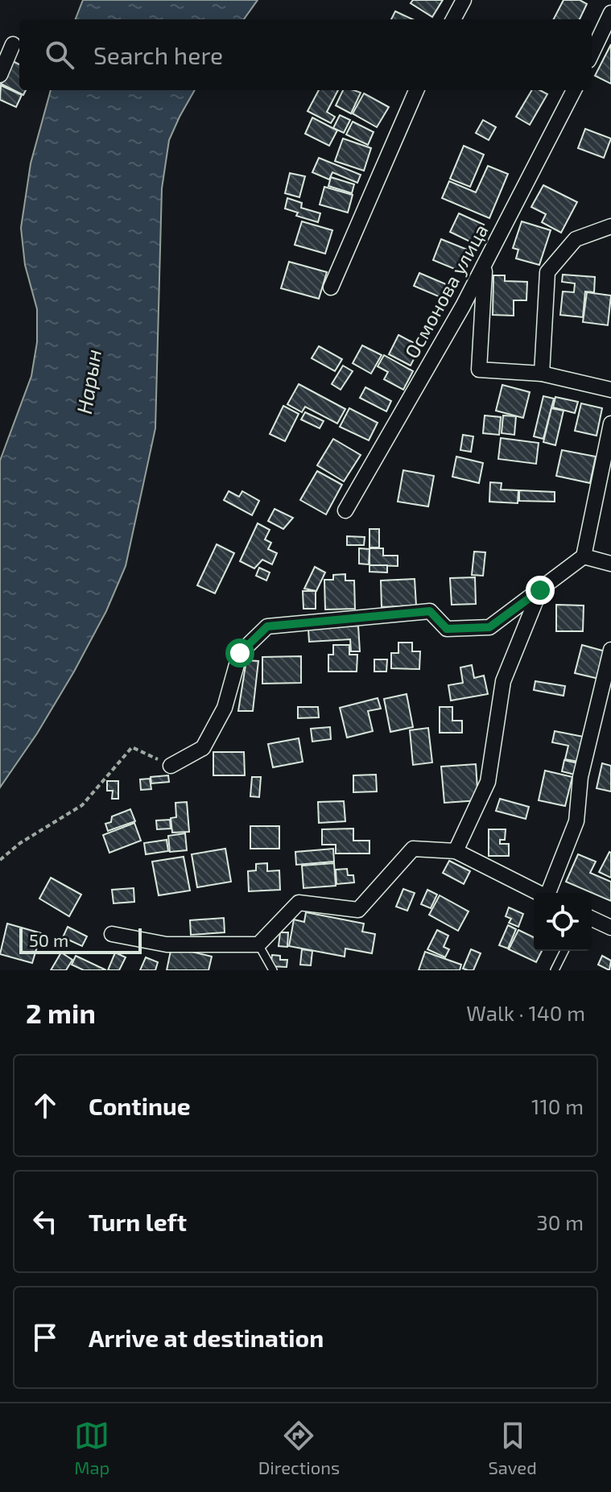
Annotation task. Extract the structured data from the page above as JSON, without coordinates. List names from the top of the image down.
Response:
{
  "streets": {
    "street": ["Осмонова улица"]
  },
  "water": ["Нарын"],
  "scale_bar": "50 m",
  "page": {
    "search": "Search here",
    "scale": "50 m",
    "heading": ["2 min", "Walk · 140 m"],
    "list": [
      ["Continue", "110 m"],
      ["Turn left", "30 m"],
      "Arrive at destination"
    ],
    "nav": ["Map", "Directions", "Saved"]
  }
}
